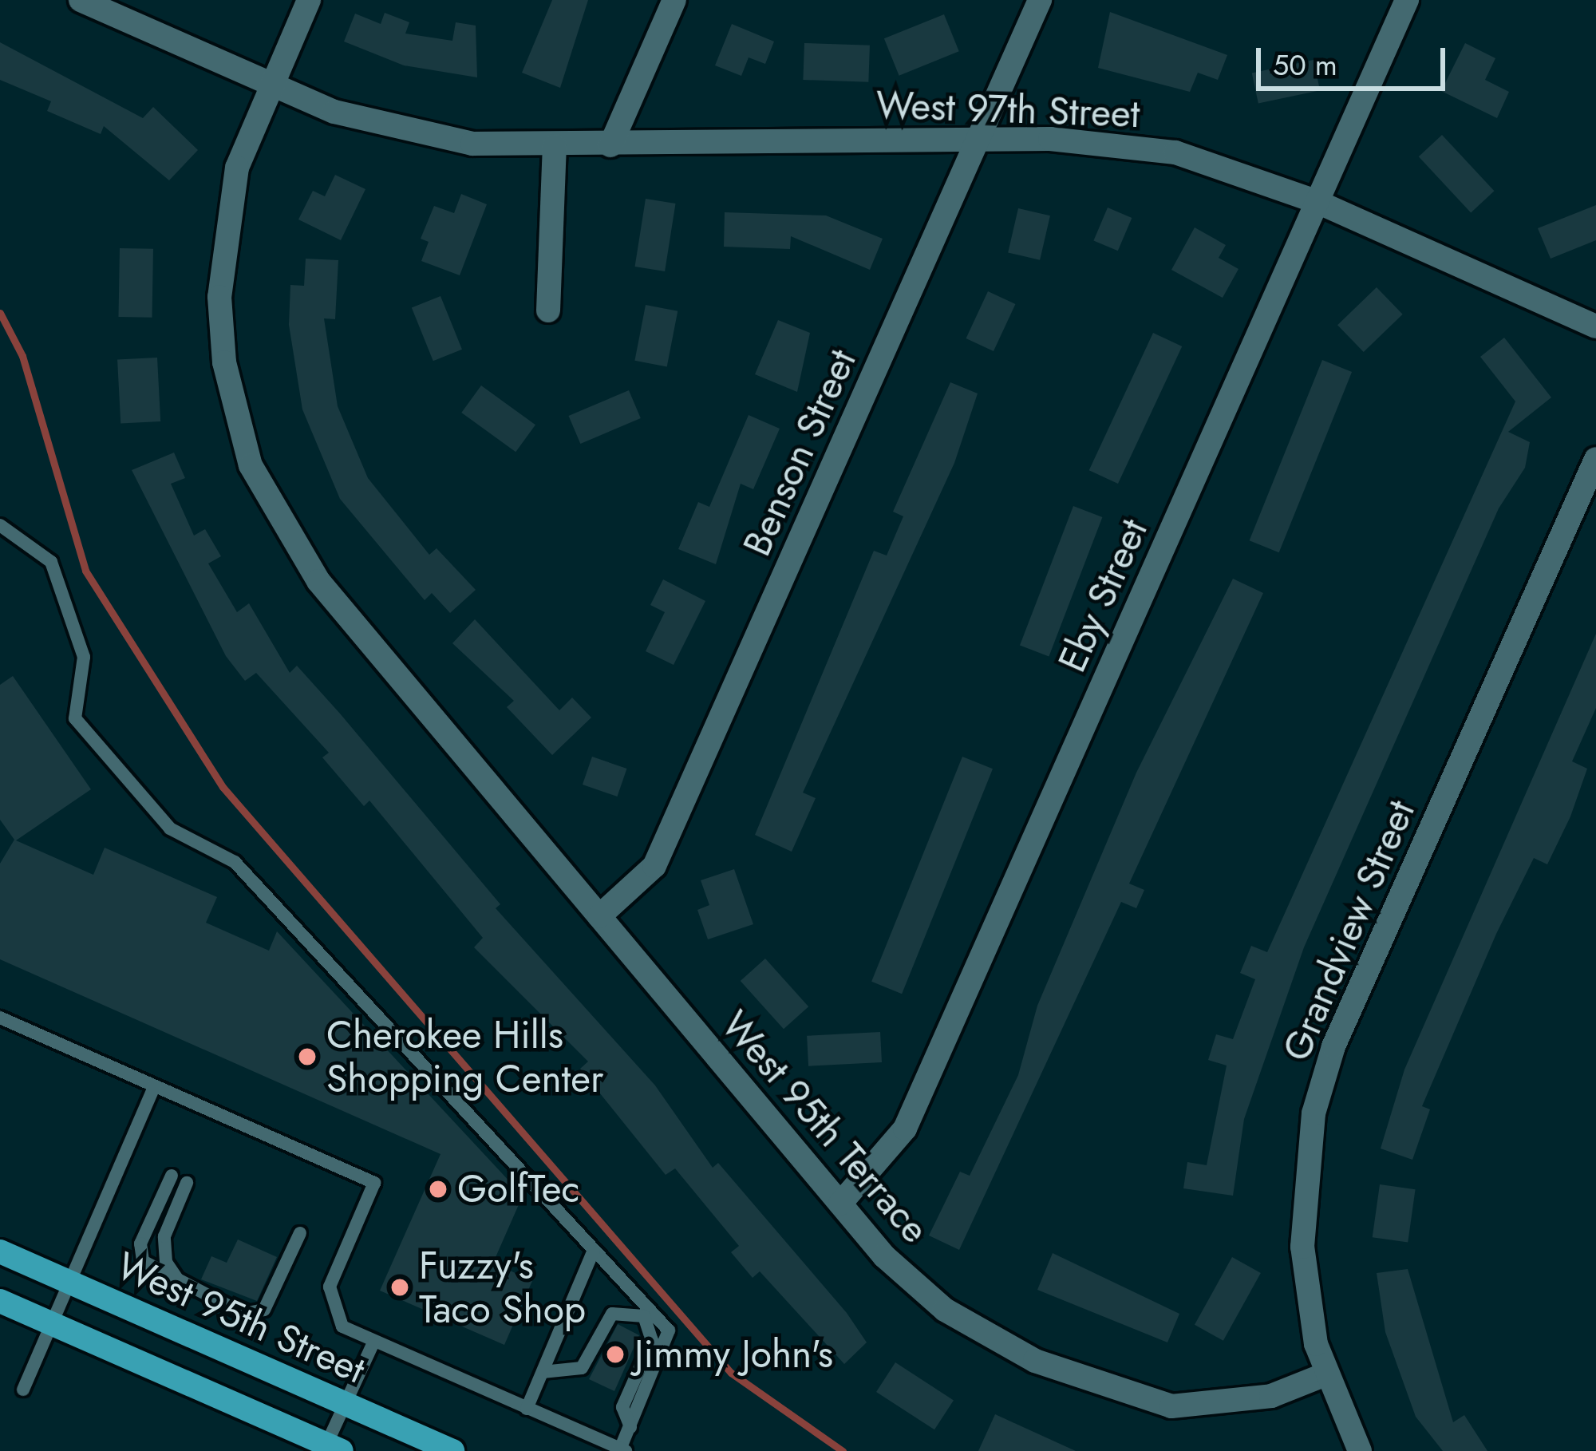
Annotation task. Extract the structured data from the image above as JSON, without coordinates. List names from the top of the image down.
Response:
{
  "streets": {
    "main road": ["West 95th Street"],
    "street": [
      "West 97th Street",
      "Benson Street",
      "Eby Street",
      "Grandview Street",
      "West 95th Terrace"
    ]
  },
  "crossings": [
    ["West 97th Street", "Benson Street"],
    ["West 97th Street", "Eby Street"],
    ["West 97th Street", "West 95th Terrace"],
    ["Benson Street", "West 95th Terrace"],
    ["Eby Street", "West 95th Terrace"],
    ["Grandview Street", "West 95th Terrace"]
  ],
  "places": [
    "Cherokee Hills Shopping Center",
    "GolfTec",
    "Fuzzy's Taco Shop",
    "Jimmy John's"
  ],
  "scale_bar": "50 m"
}
